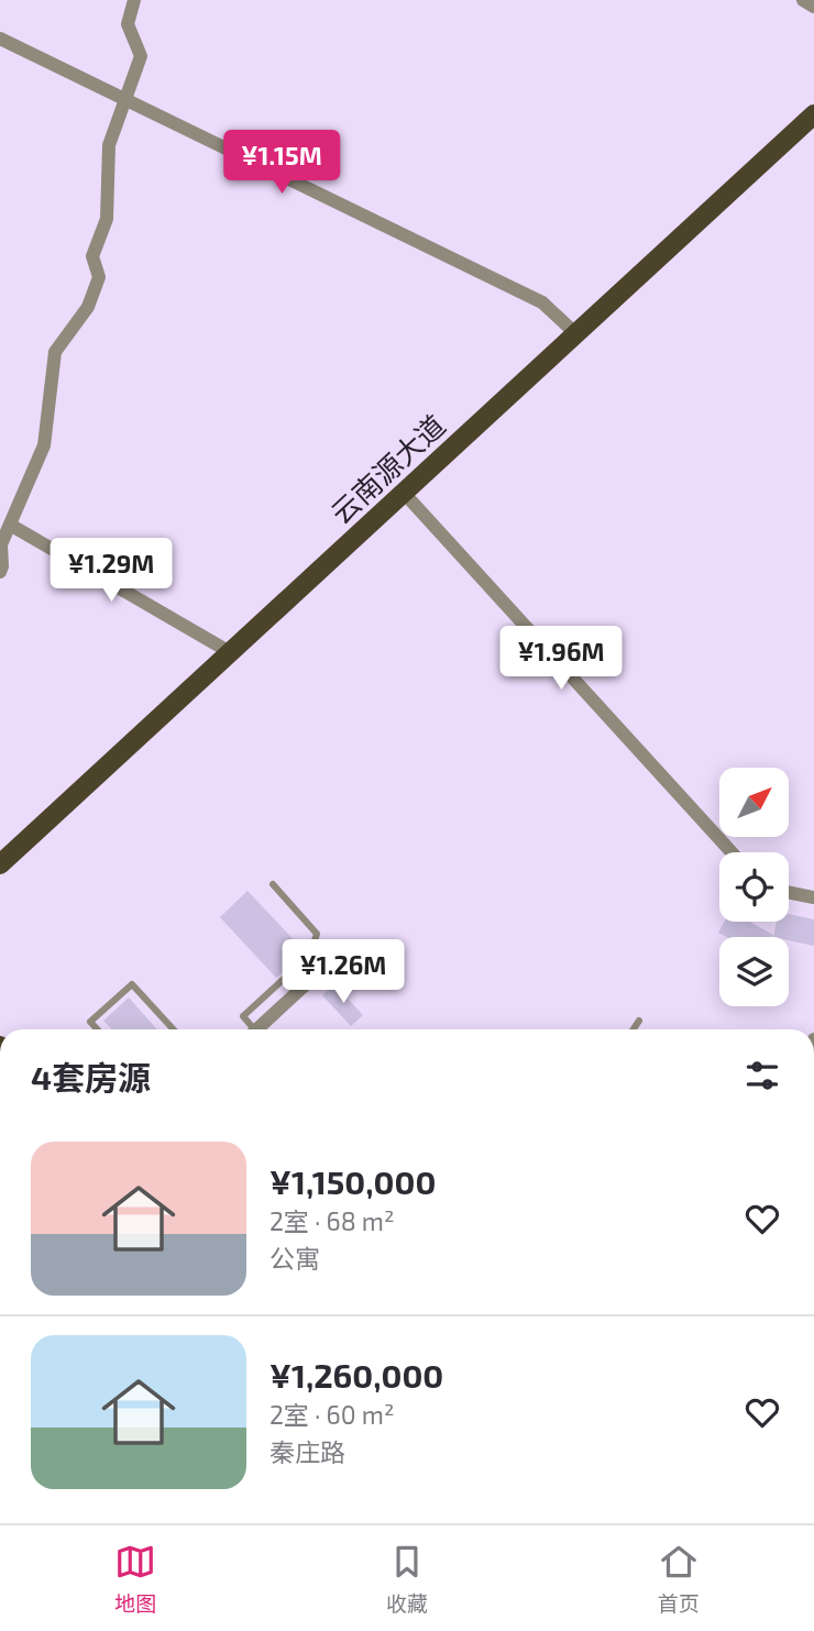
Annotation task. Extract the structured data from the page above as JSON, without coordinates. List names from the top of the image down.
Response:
{
  "streets": {
    "main road": ["云南源大道"]
  },
  "north": "top right",
  "page": {
    "price": [
      "¥1.15M",
      "¥1.29M",
      "¥1.96M",
      "¥1.26M"
    ],
    "heading": "4套房源",
    "list": [
      {
        "name": "¥1,150,000",
        "note": "2室 · 68 m² · 公寓"
      },
      {
        "name": "¥1,260,000",
        "note": "2室 · 60 m² · 秦庄路"
      }
    ],
    "tabs": ["地图", "收藏", "首页"]
  }
}
